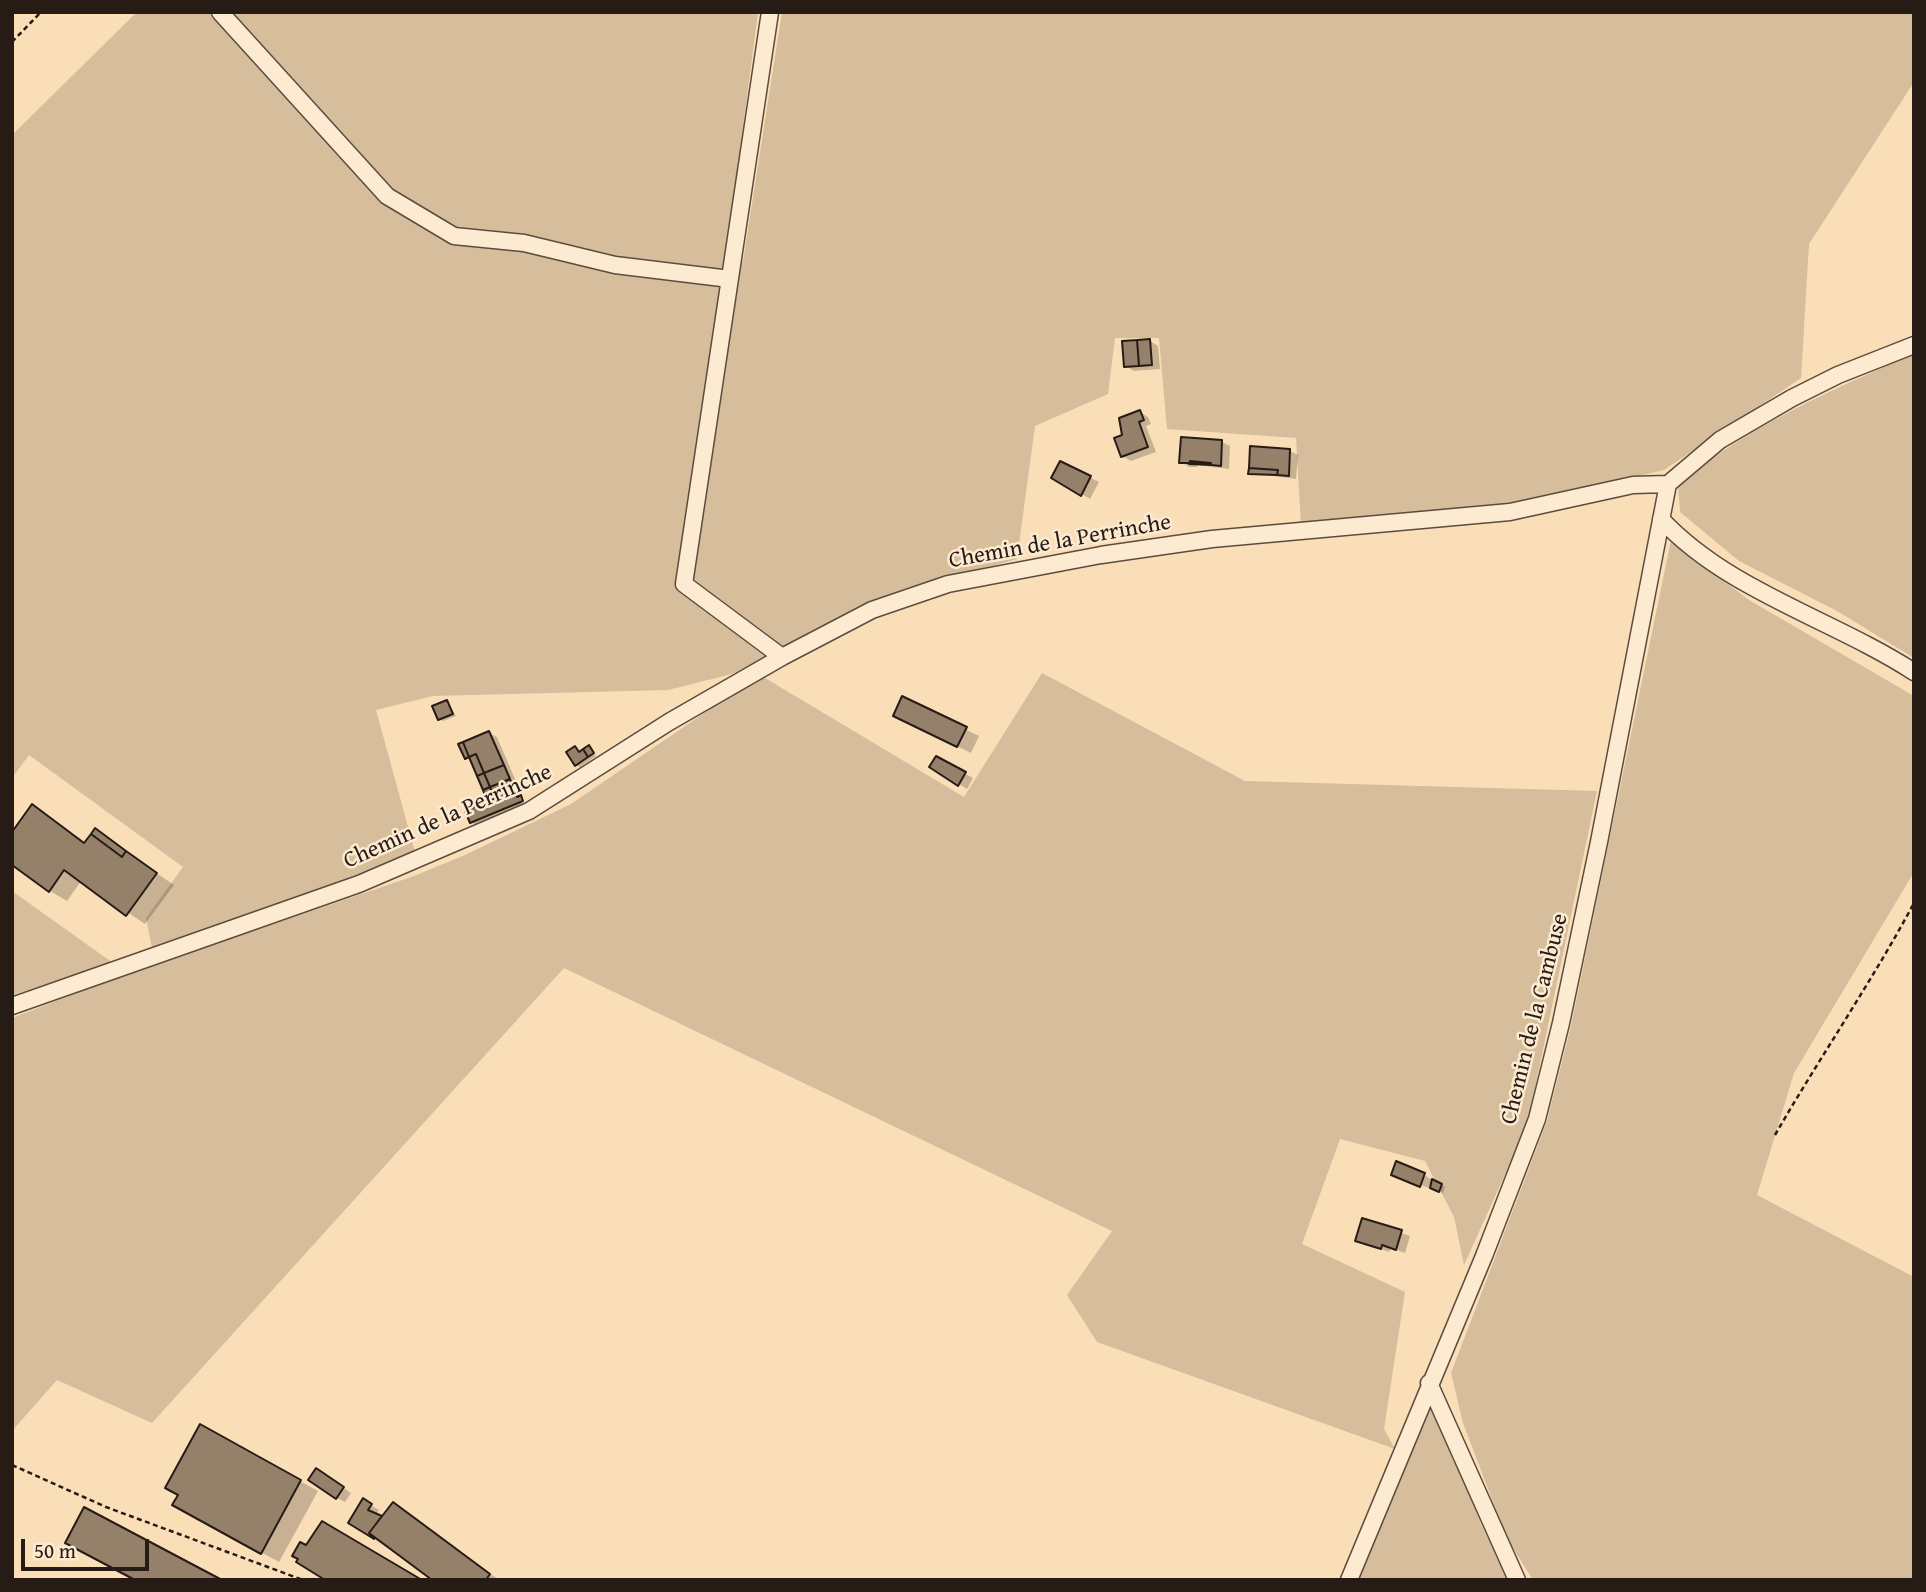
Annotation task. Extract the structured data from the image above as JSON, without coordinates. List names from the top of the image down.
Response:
{
  "streets": {
    "street": ["Chemin de la Perrinche", "Chemin de la Cambuse"]
  },
  "crossings": [
    ["Chemin de la Perrinche", "Chemin de la Cambuse"]
  ],
  "scale_bar": "50 m"
}
